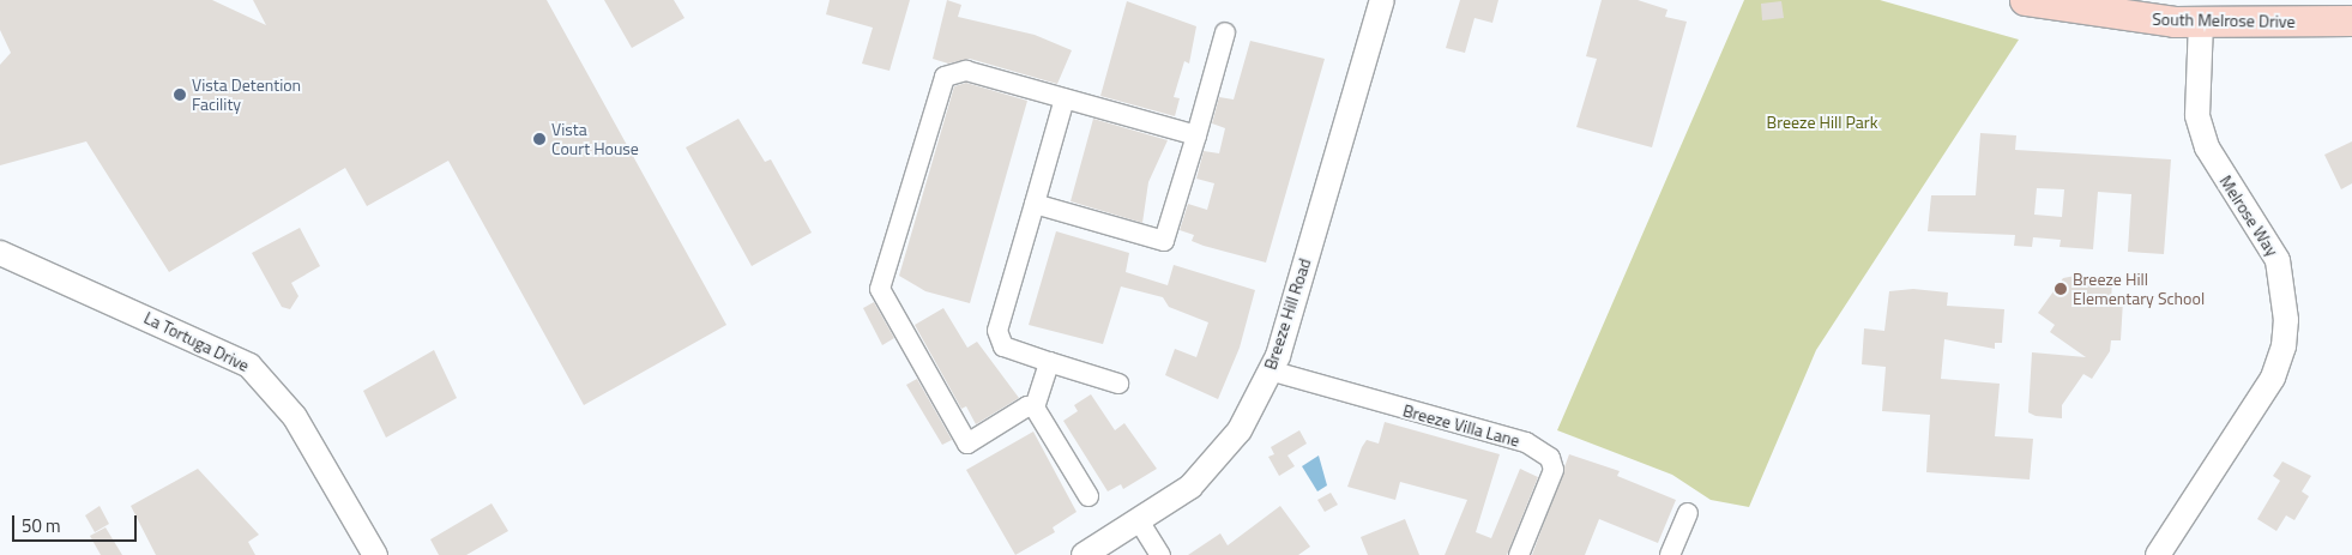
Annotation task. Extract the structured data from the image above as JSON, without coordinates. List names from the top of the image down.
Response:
{
  "streets": {
    "main road": ["South Melrose Drive"],
    "street": [
      "Melrose Way",
      "Breeze Hill Road",
      "La Tortuga Drive",
      "Breeze Villa Lane"
    ]
  },
  "crossings": [
    ["South Melrose Drive", "Melrose Way"],
    ["Breeze Hill Road", "Breeze Villa Lane"]
  ],
  "parks": ["Breeze Hill Park"],
  "places": ["Vista Detention Facility", "Vista Court House", "Breeze Hill Elementary School"],
  "scale_bar": "50 m"
}
